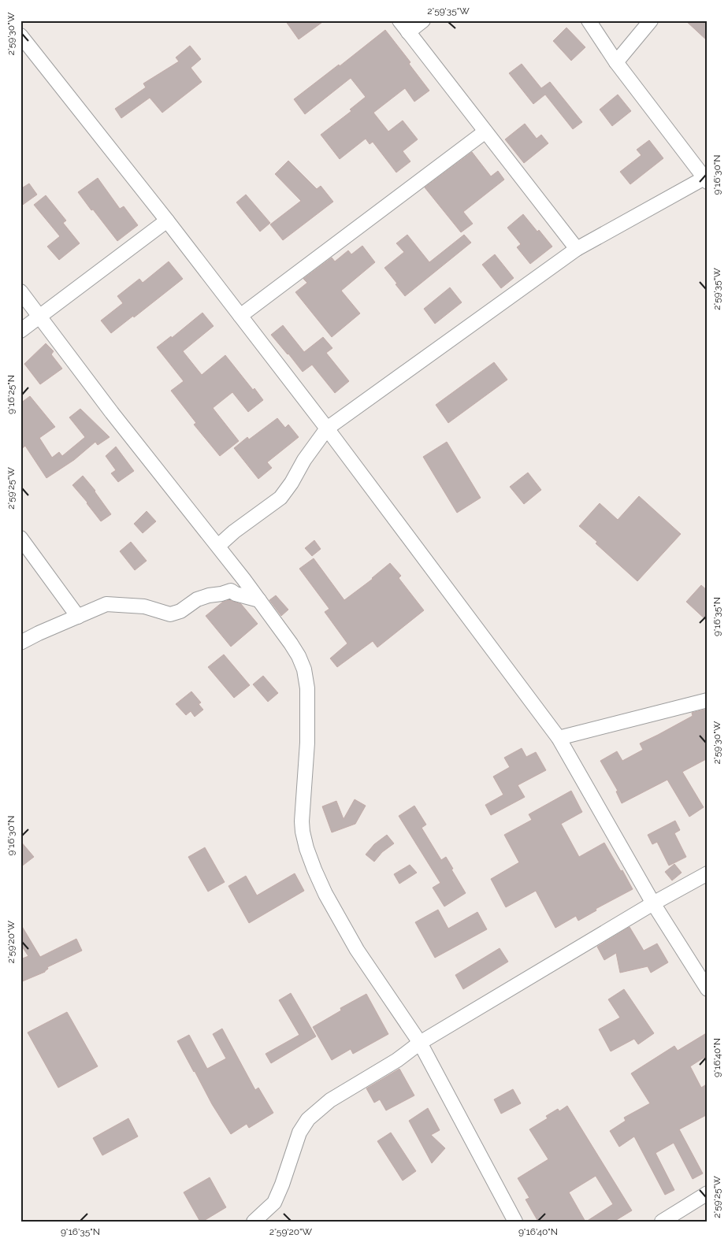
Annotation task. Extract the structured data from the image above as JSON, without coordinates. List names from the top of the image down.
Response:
{
  "coordinates": [
    "2°59'35\"W",
    "2°59'30\"W",
    "9°16'30\"N",
    "9°16'25\"N",
    "2°59'25\"W",
    "9°16'35\"N",
    "2°59'20\"W",
    "9°16'40\"N"
  ]
}
